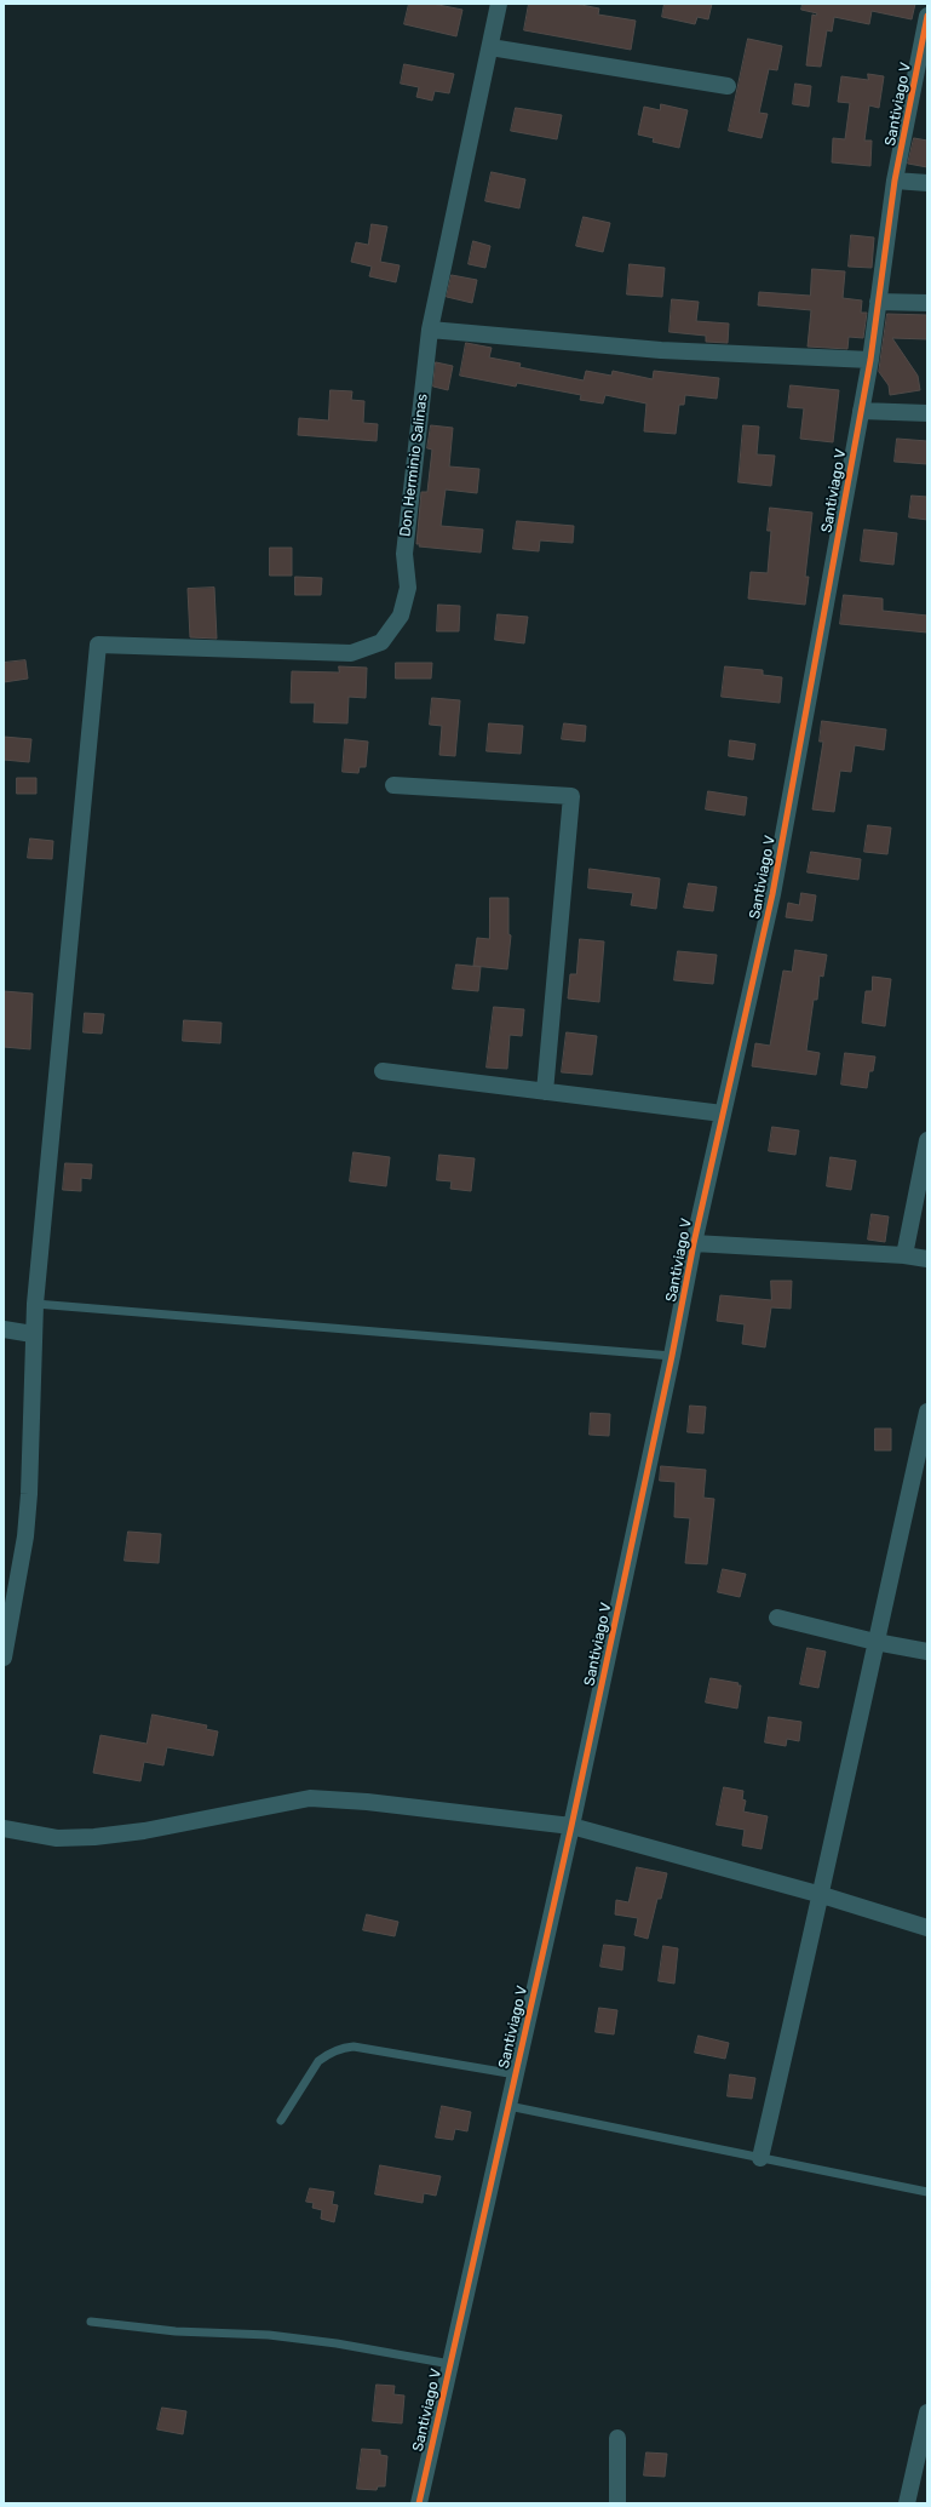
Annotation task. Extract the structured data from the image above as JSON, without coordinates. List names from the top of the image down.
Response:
{
  "streets": {
    "street": ["Santiviago V", "Don Herminio Salinas"]
  }
}
